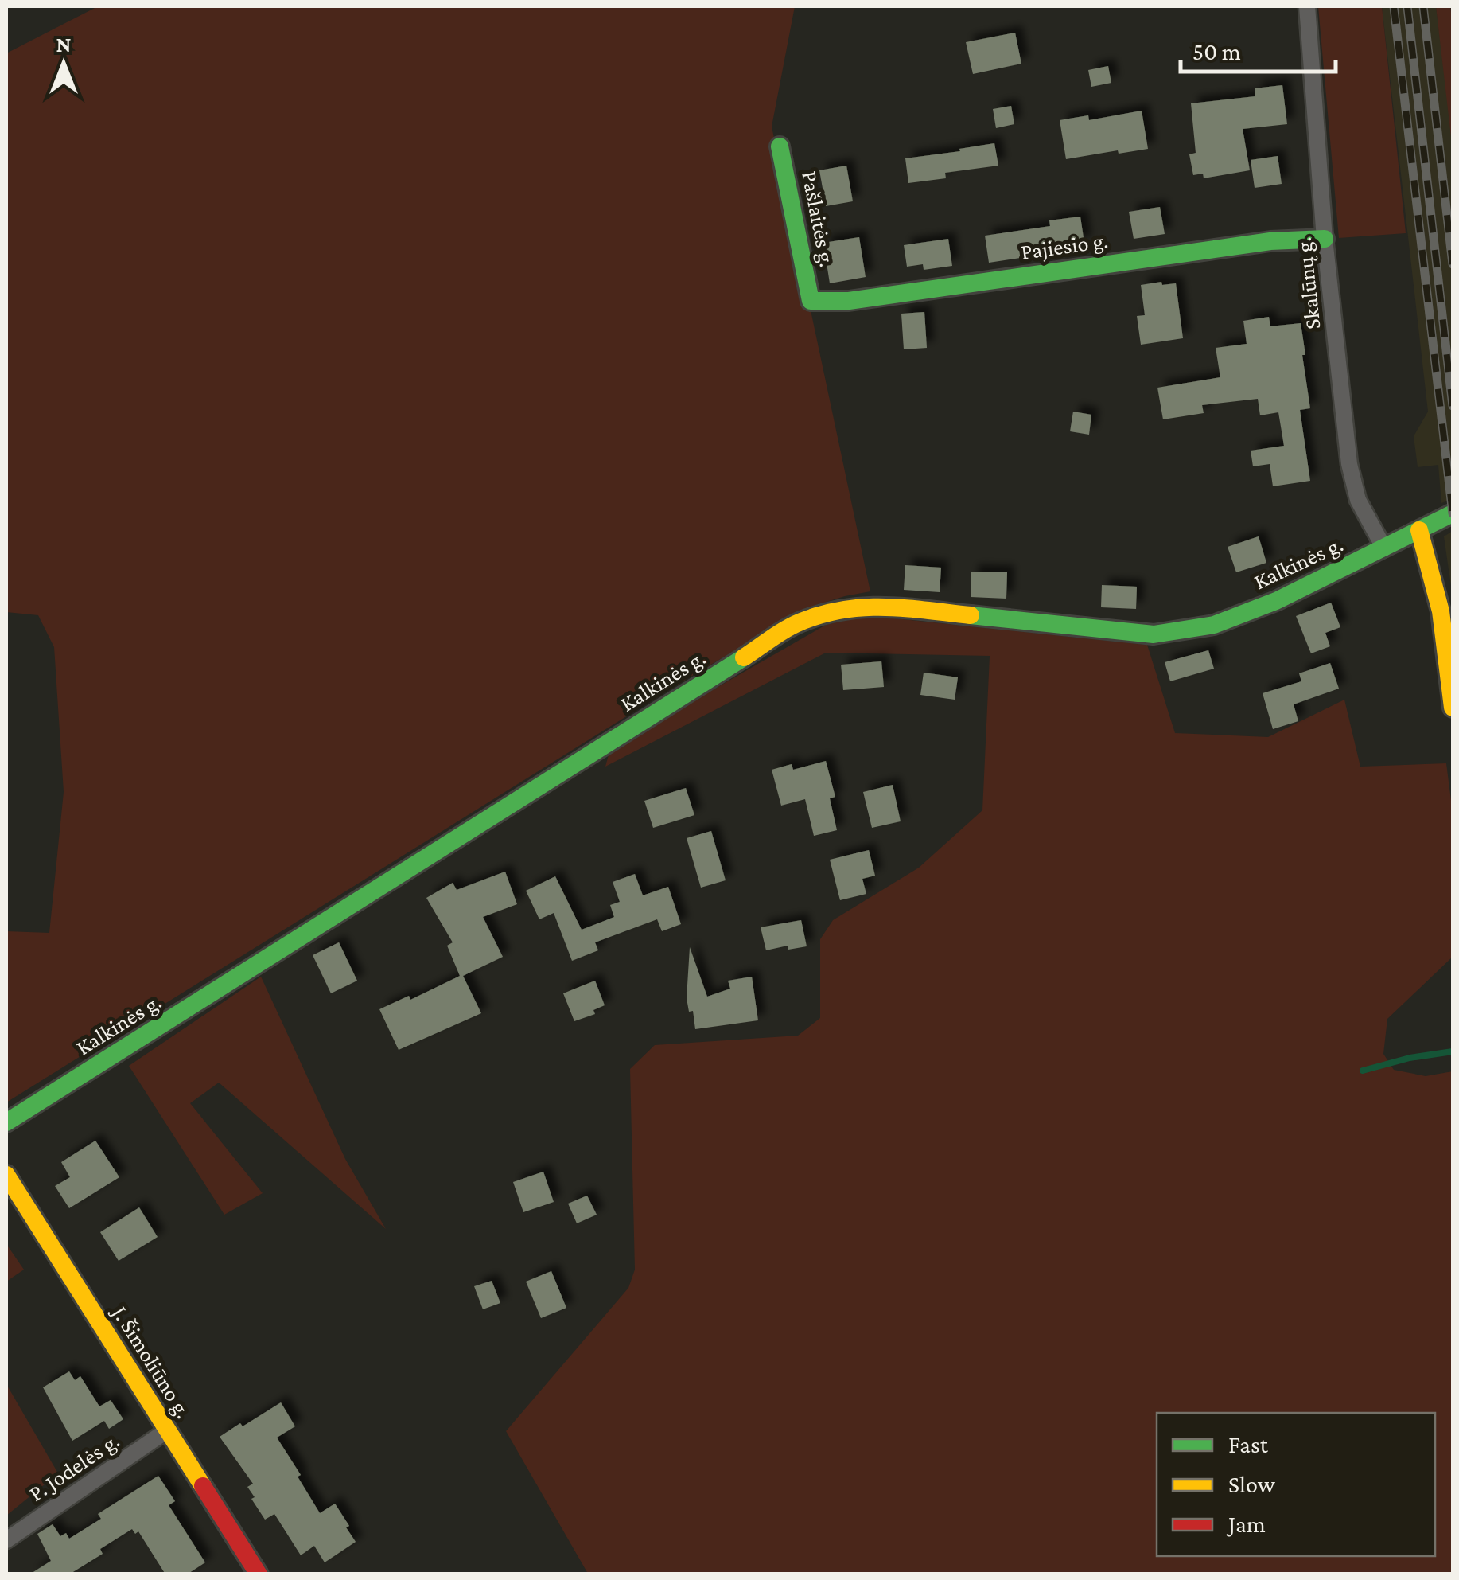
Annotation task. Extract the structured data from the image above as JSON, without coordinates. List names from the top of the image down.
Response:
{
  "streets": {
    "main road": [
      "Pašlaitės g.",
      "Pajiesio g.",
      "Kalkinės g.",
      "J. Šimoliūno g."
    ],
    "street": ["Skalūnų g.", "P. Jodelės g."]
  },
  "crossings": [
    ["Pašlaitės g.", "Pajiesio g."],
    ["Pajiesio g.", "Skalūnų g."],
    ["Skalūnų g.", "Kalkinės g."],
    ["J. Šimoliūno g.", "P. Jodelės g."]
  ],
  "legend": ["Fast", "Slow", "Jam"],
  "scale_bar": "50 m",
  "north": "top"
}
